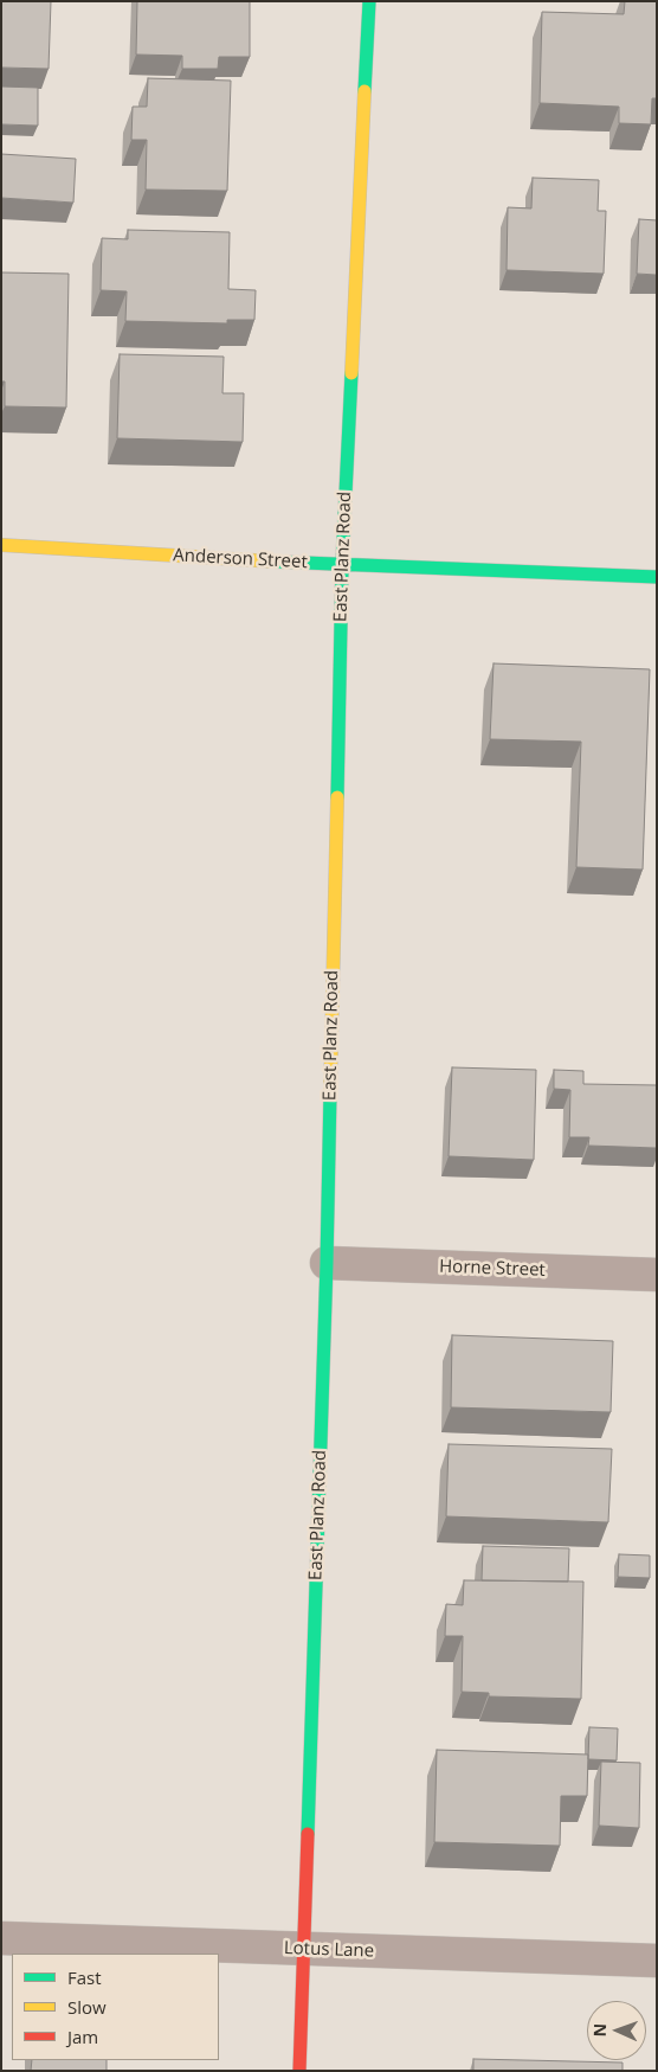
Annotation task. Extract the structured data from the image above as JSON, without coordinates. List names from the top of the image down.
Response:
{
  "streets": {
    "street": [
      "East Planz Road",
      "Anderson Street",
      "Horne Street",
      "Lotus Lane"
    ]
  },
  "crossings": [
    ["East Planz Road", "Anderson Street"],
    ["East Planz Road", "Horne Street"],
    ["East Planz Road", "Lotus Lane"]
  ],
  "legend": ["Fast", "Slow", "Jam"],
  "north": "left"
}
